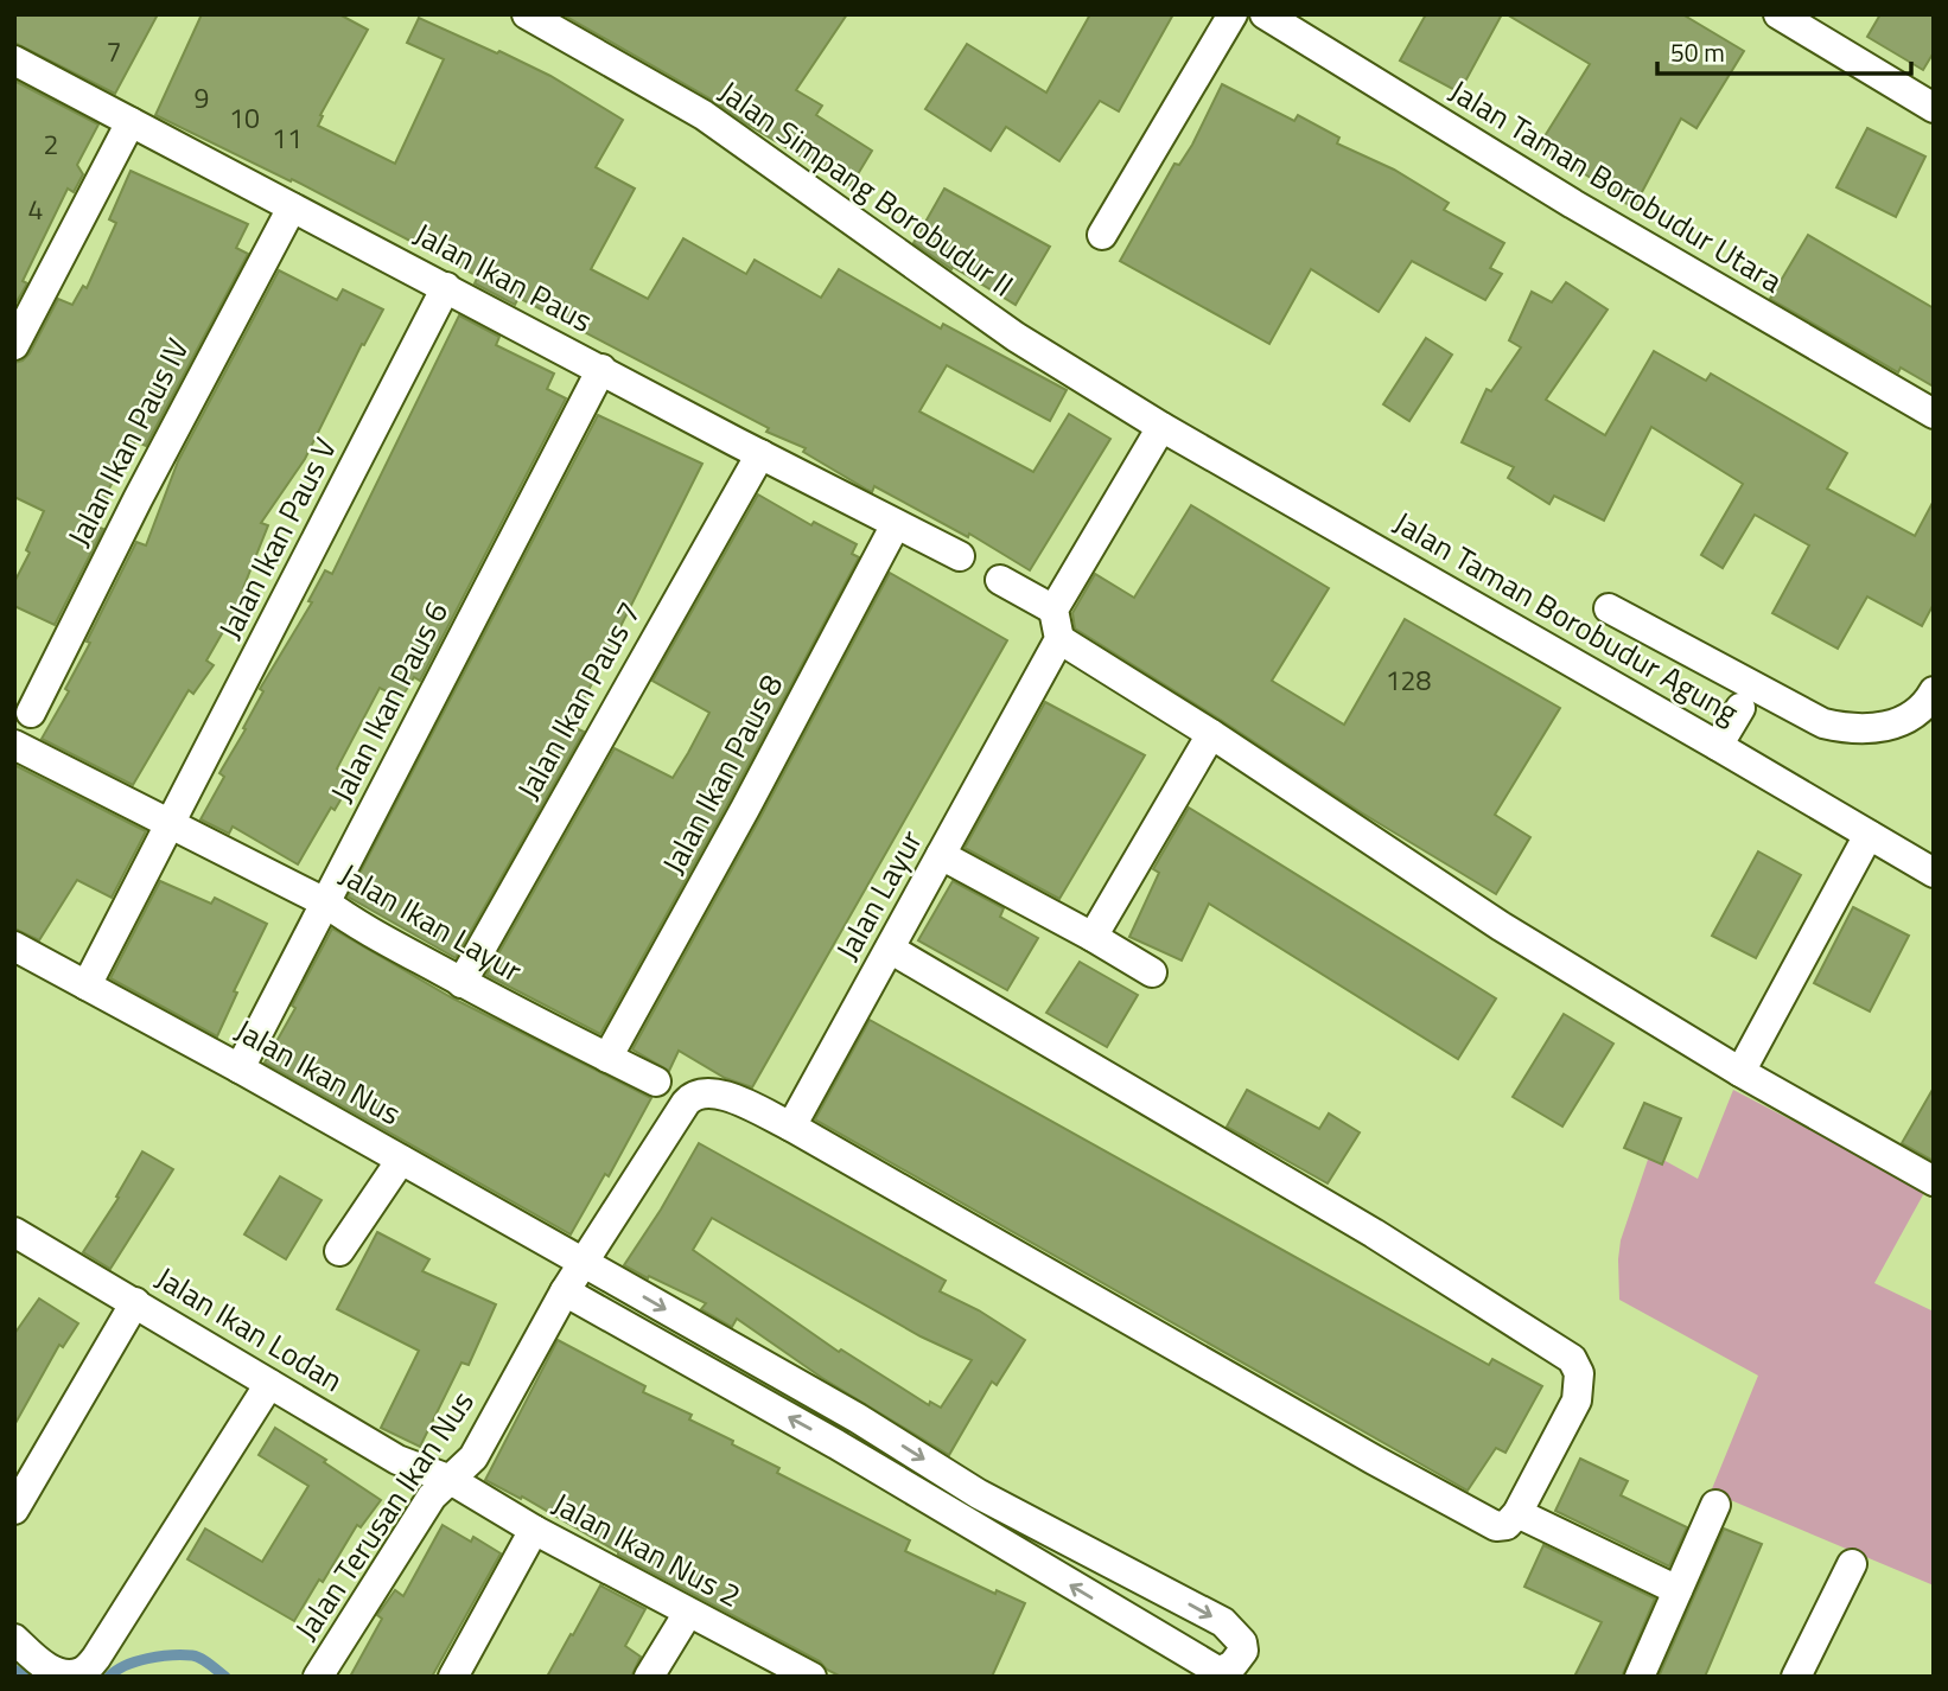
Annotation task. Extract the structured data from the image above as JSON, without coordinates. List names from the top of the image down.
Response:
{
  "streets": {
    "street": [
      "Jalan Taman Borobudur Utara",
      "Jalan Simpang Borobudur II",
      "Jalan Ikan Paus",
      "Jalan Ikan Paus IV",
      "Jalan Ikan Paus V",
      "Jalan Taman Borobudur Agung",
      "Jalan Ikan Paus 7",
      "Jalan Ikan Paus 6",
      "Jalan Ikan Paus 8",
      "Jalan Layur",
      "Jalan Ikan Layur",
      "Jalan Ikan Nus",
      "Jalan Ikan Lodan",
      "Jalan Terusan Ikan Nus",
      "Jalan Ikan Nus 2"
    ]
  },
  "crossings": [
    ["Jalan Simpang Borobudur II", "Jalan Taman Borobudur Agung"],
    ["Jalan Ikan Paus", "Jalan Ikan Paus IV"],
    ["Jalan Ikan Paus", "Jalan Ikan Paus V"],
    ["Jalan Ikan Paus", "Jalan Ikan Paus 7"],
    ["Jalan Ikan Paus", "Jalan Ikan Paus 6"],
    ["Jalan Ikan Paus", "Jalan Ikan Paus 8"],
    ["Jalan Ikan Paus V", "Jalan Ikan Layur"],
    ["Jalan Ikan Paus V", "Jalan Ikan Nus"],
    ["Jalan Ikan Paus 7", "Jalan Ikan Layur"],
    ["Jalan Ikan Paus 6", "Jalan Ikan Layur"],
    ["Jalan Ikan Paus 6", "Jalan Ikan Nus"],
    ["Jalan Ikan Paus 8", "Jalan Ikan Layur"],
    ["Jalan Ikan Nus", "Jalan Terusan Ikan Nus"],
    ["Jalan Ikan Lodan", "Jalan Terusan Ikan Nus"],
    ["Jalan Ikan Lodan", "Jalan Ikan Nus 2"],
    ["Jalan Terusan Ikan Nus", "Jalan Ikan Nus 2"]
  ],
  "house_numbers": [
    "7",
    "9",
    "10",
    "11",
    "2",
    "4",
    "128"
  ],
  "scale_bar": "50 m"
}
